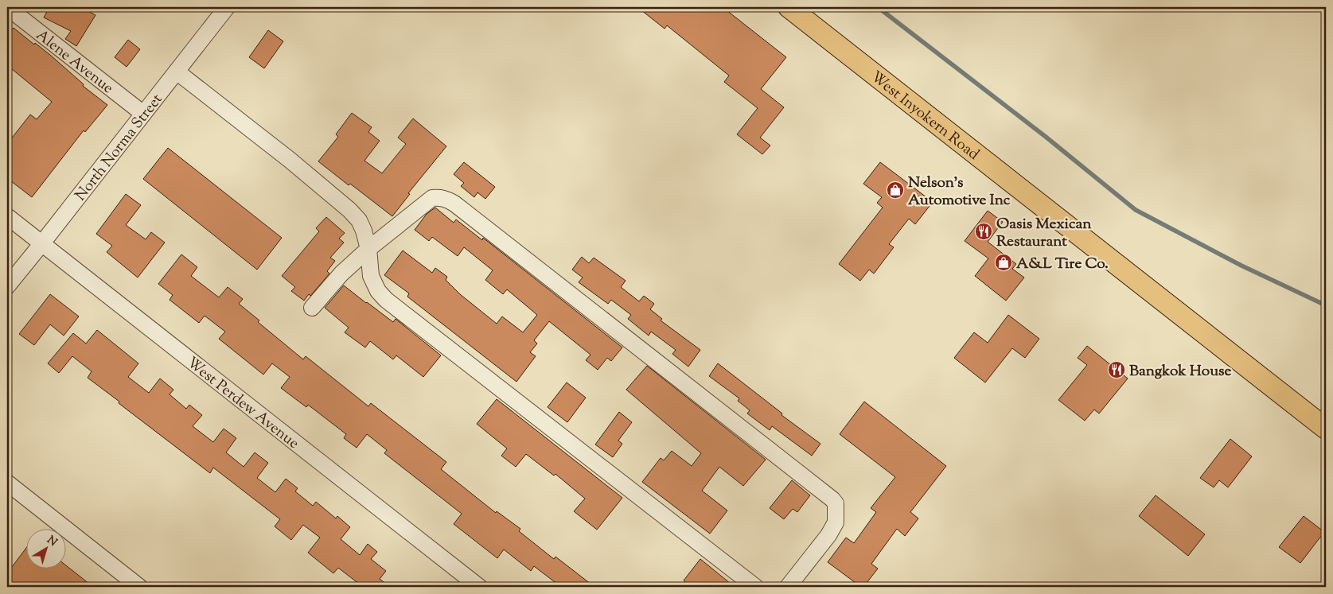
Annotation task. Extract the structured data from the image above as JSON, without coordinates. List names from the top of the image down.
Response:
{
  "streets": {
    "main road": ["West Inyokern Road"],
    "street": ["Alene Avenue", "North Norma Street", "West Perdew Avenue"]
  },
  "crossings": [
    ["Alene Avenue", "North Norma Street"],
    ["North Norma Street", "West Perdew Avenue"]
  ],
  "places": {
    "shop": ["Nelson's Automotive Inc", "A&L Tire Co."],
    "restaurant": ["Oasis Mexican Restaurant", "Bangkok House"]
  },
  "north": "top right"
}
